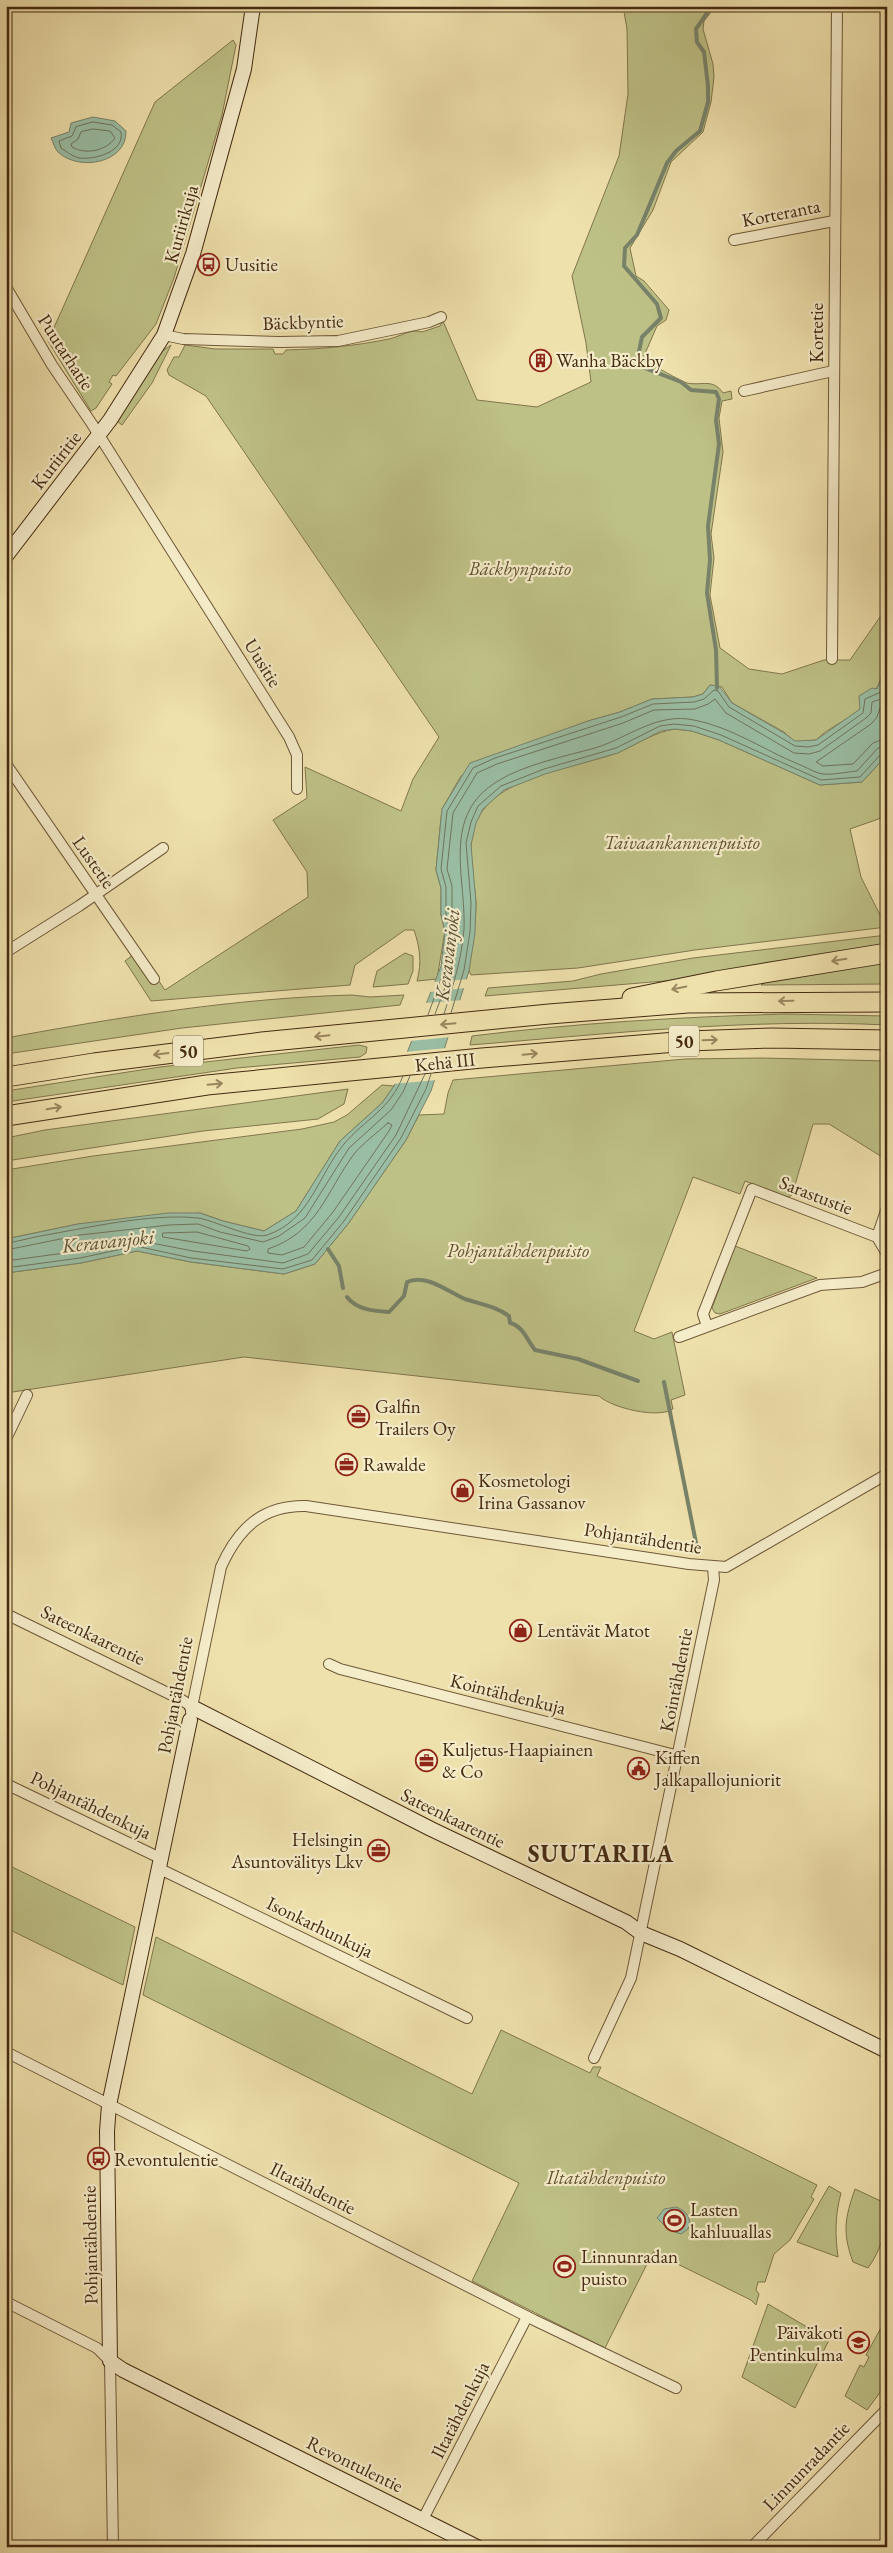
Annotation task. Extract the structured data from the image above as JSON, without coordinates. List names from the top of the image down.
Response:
{
  "streets": {
    "highway": ["50", "Kehä III"],
    "street": [
      "Korteranta",
      "Kuriirikuja",
      "Bäckbyntie",
      "Kortetie",
      "Puutarhatie",
      "Kuriiritie",
      "Uusitie",
      "Lustetie",
      "Sarastustie",
      "Pohjantähdentie",
      "Sateenkaarentie",
      "Kointähdentie",
      "Kointähdenkuja",
      "Pohjantähdenkuja",
      "Isonkarhunkuja",
      "Iltatähdentie",
      "Iltatähdenkuja",
      "Revontulentie",
      "Linnunradantie"
    ]
  },
  "crossings": [
    ["Korteranta", "Kortetie"],
    ["Kuriirikuja", "Bäckbyntie"],
    ["Kuriirikuja", "Puutarhatie"],
    ["Kuriirikuja", "Kuriiritie"],
    ["Kuriirikuja", "Uusitie"],
    ["Puutarhatie", "Kuriiritie"],
    ["Puutarhatie", "Uusitie"],
    ["Kuriiritie", "Uusitie"],
    ["Pohjantähdentie", "Sateenkaarentie"],
    ["Pohjantähdentie", "Kointähdentie"],
    ["Pohjantähdentie", "Pohjantähdenkuja"],
    ["Pohjantähdentie", "Isonkarhunkuja"],
    ["Pohjantähdentie", "Iltatähdentie"],
    ["Pohjantähdentie", "Revontulentie"],
    ["Sateenkaarentie", "Kointähdentie"],
    ["Kointähdentie", "Kointähdenkuja"],
    ["Pohjantähdenkuja", "Isonkarhunkuja"],
    ["Iltatähdentie", "Iltatähdenkuja"],
    ["Iltatähdenkuja", "Revontulentie"]
  ],
  "districts": ["SUUTARILA"],
  "water": ["Keravanjoki"],
  "parks": [
    "Bäckbynpuisto",
    "Taivaankannenpuisto",
    "Pohjantähdenpuisto",
    "Iltatähdenpuisto"
  ],
  "places": {
    "bus stop": ["Uusitie", "Revontulentie"],
    "building": ["Wanha Bäckby"],
    "office": [
      "Galfin Trailers Oy",
      "Rawalde",
      "Kuljetus-Haapiainen & Co",
      "Helsingin Asuntovälitys Lkv"
    ],
    "shop": ["Kosmetologi Irina Gassanov", "Lentävät Matot"],
    "public building": ["Kiffen Jalkapallojuniorit"],
    "sports": ["Lasten kahluuallas", "Linnunradan puisto"],
    "school or university": ["Päiväkoti Pentinkulma"]
  }
}
